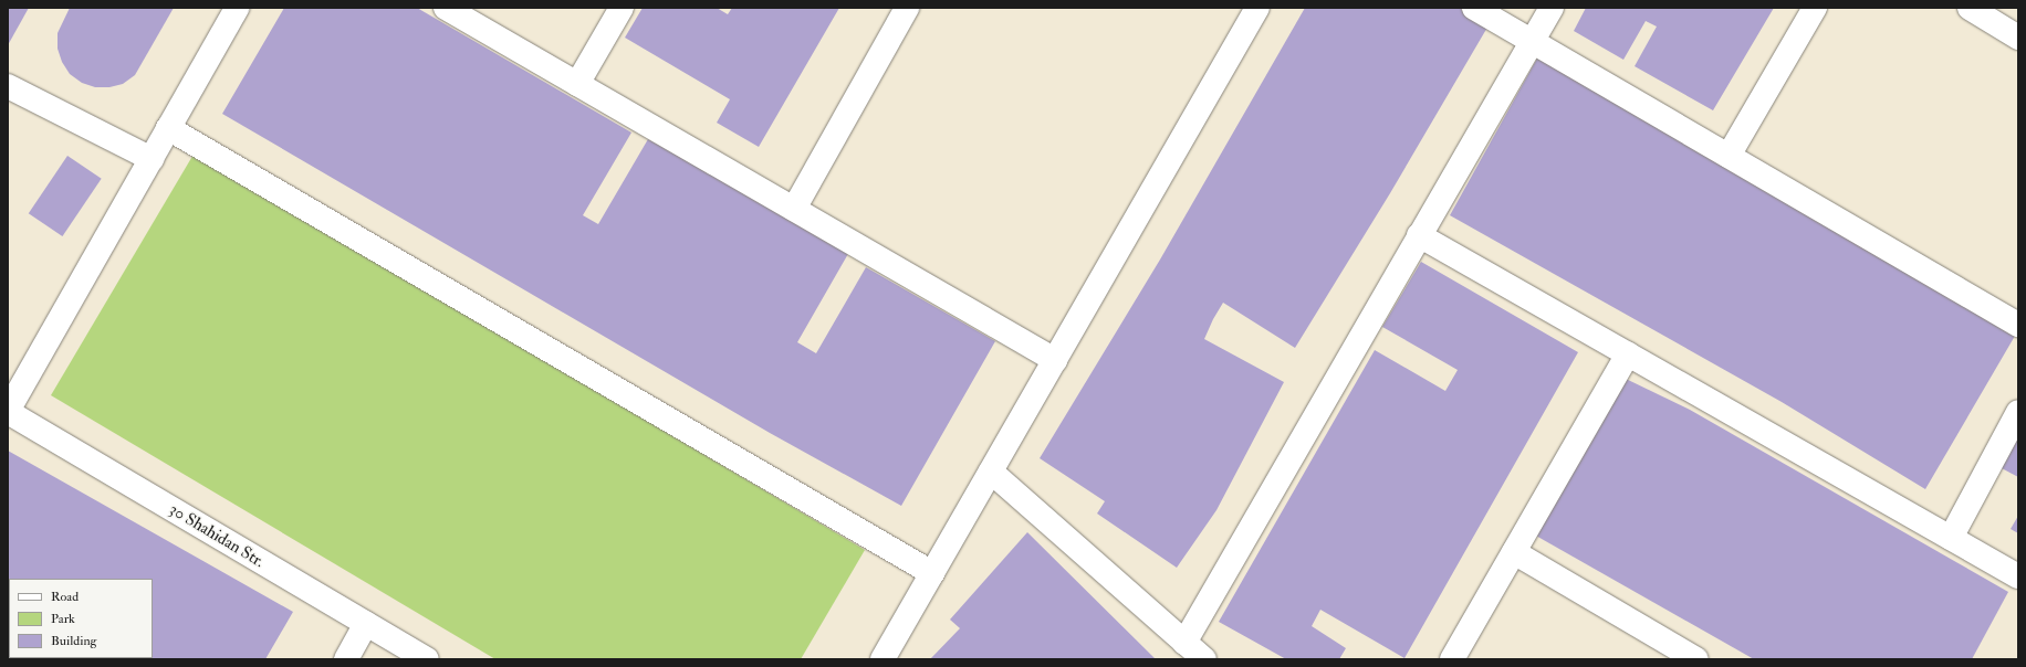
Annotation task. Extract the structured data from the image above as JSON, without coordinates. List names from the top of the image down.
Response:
{
  "streets": {
    "street": ["30 Shahidan Str."]
  },
  "legend": ["Road", "Park", "Building"]
}
